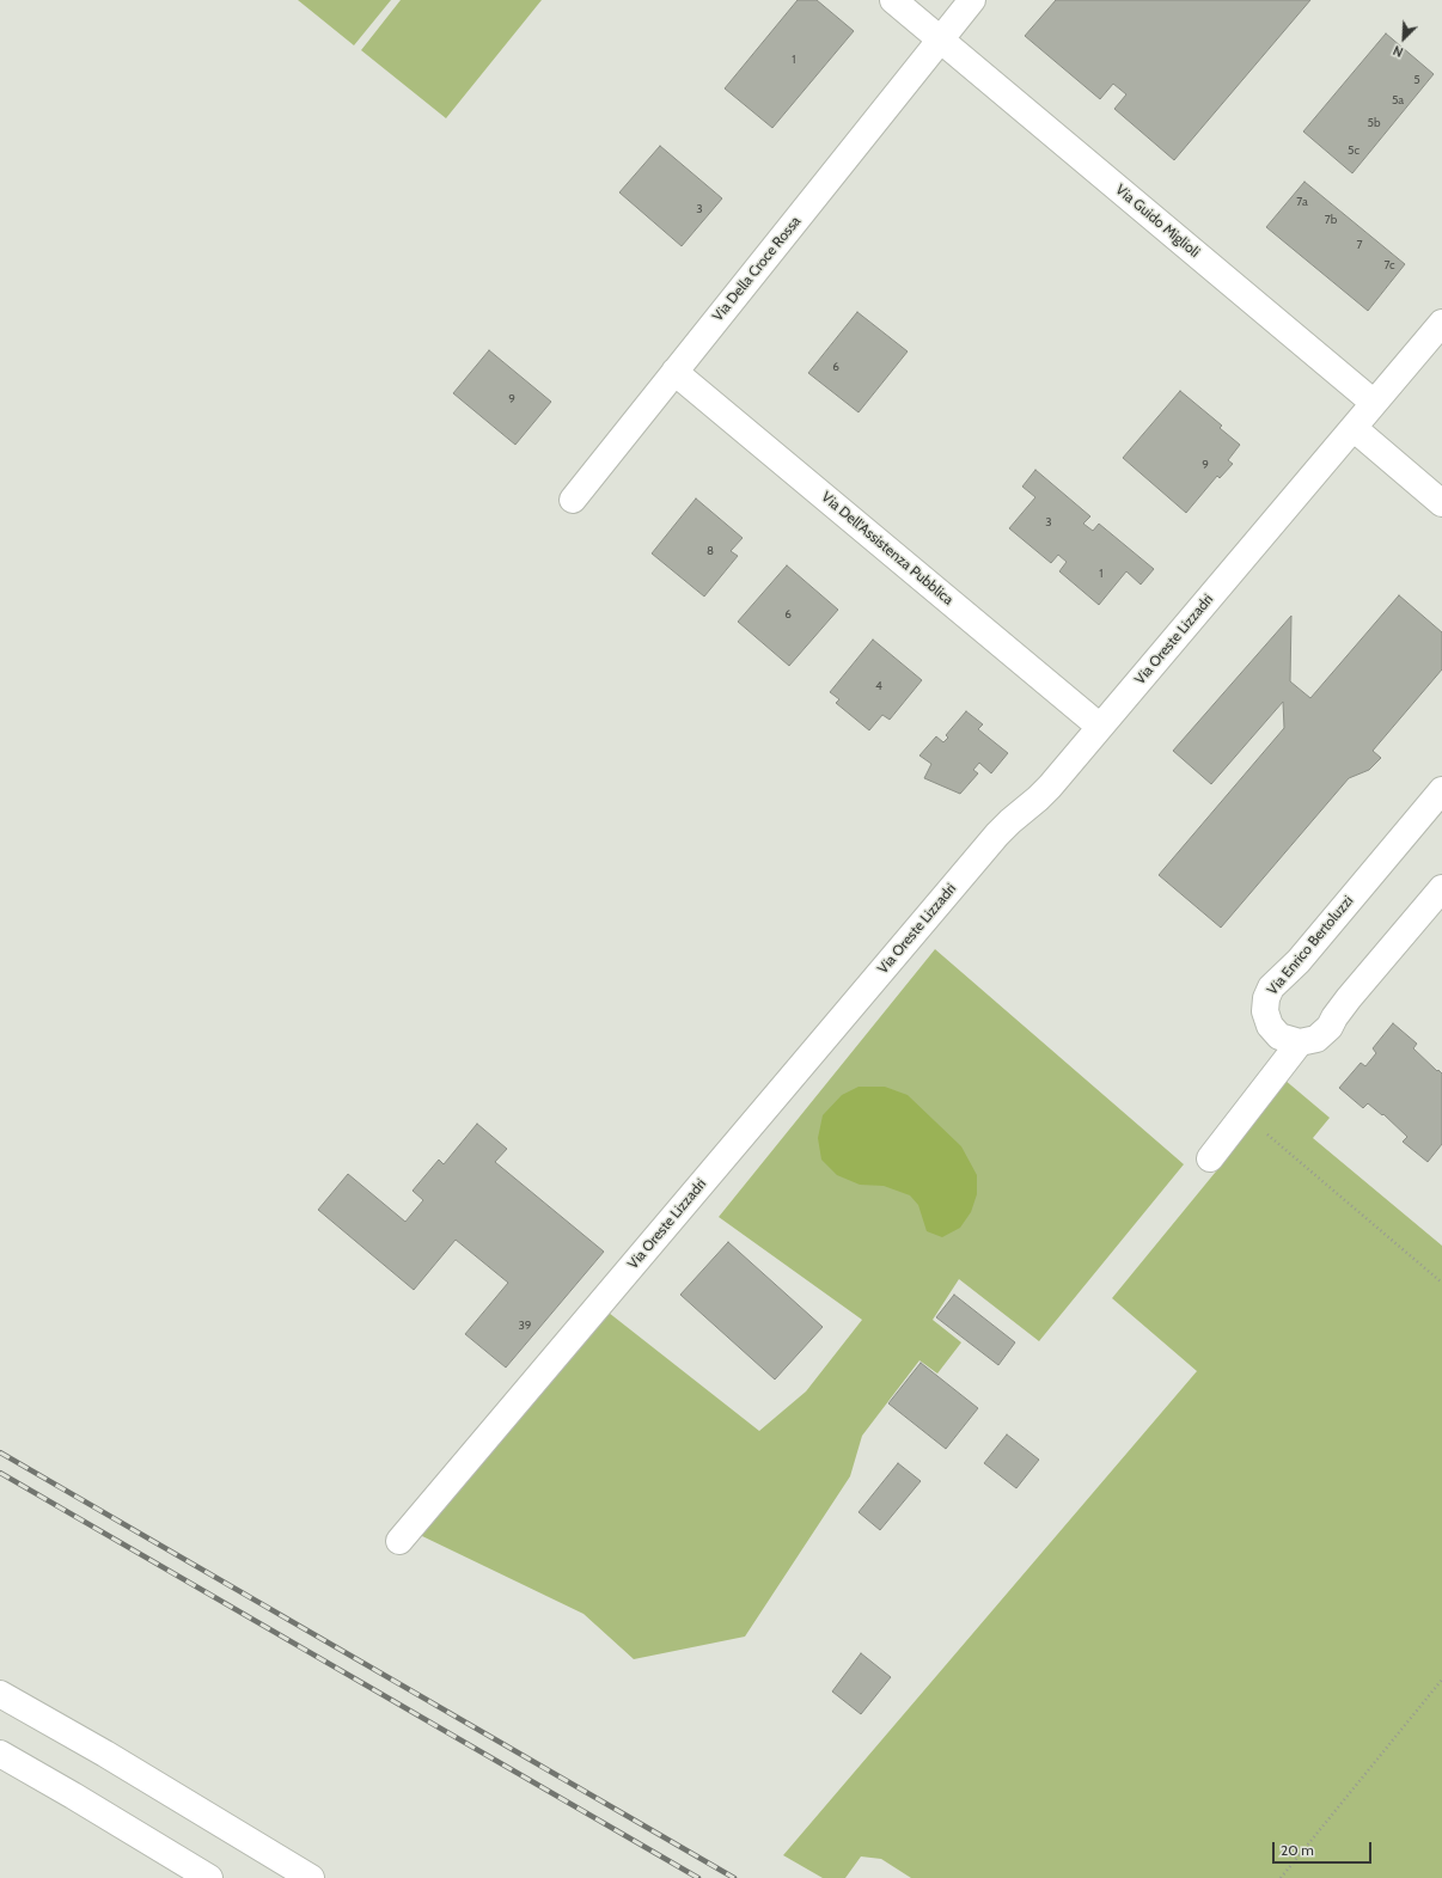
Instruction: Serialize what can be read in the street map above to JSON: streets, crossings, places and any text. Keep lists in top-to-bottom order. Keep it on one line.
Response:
{"streets":{"main road":["Via Guido Miglioli","Via Della Croce Rossa","Via Dell'Assistenza Pubblica","Via Oreste Lizzadri","Via Enrico Bertoluzzi"]},"crossings":[["Via Guido Miglioli","Via Della Croce Rossa"],["Via Guido Miglioli","Via Oreste Lizzadri"],["Via Della Croce Rossa","Via Dell'Assistenza Pubblica"],["Via Dell'Assistenza Pubblica","Via Oreste Lizzadri"]],"house_numbers":["1","5","5a","5b","5c","7a","3","7b","7","7c","6","9","9","3","8","1","6","4","39"],"scale_bar":"20 m","north":"bottom left"}
